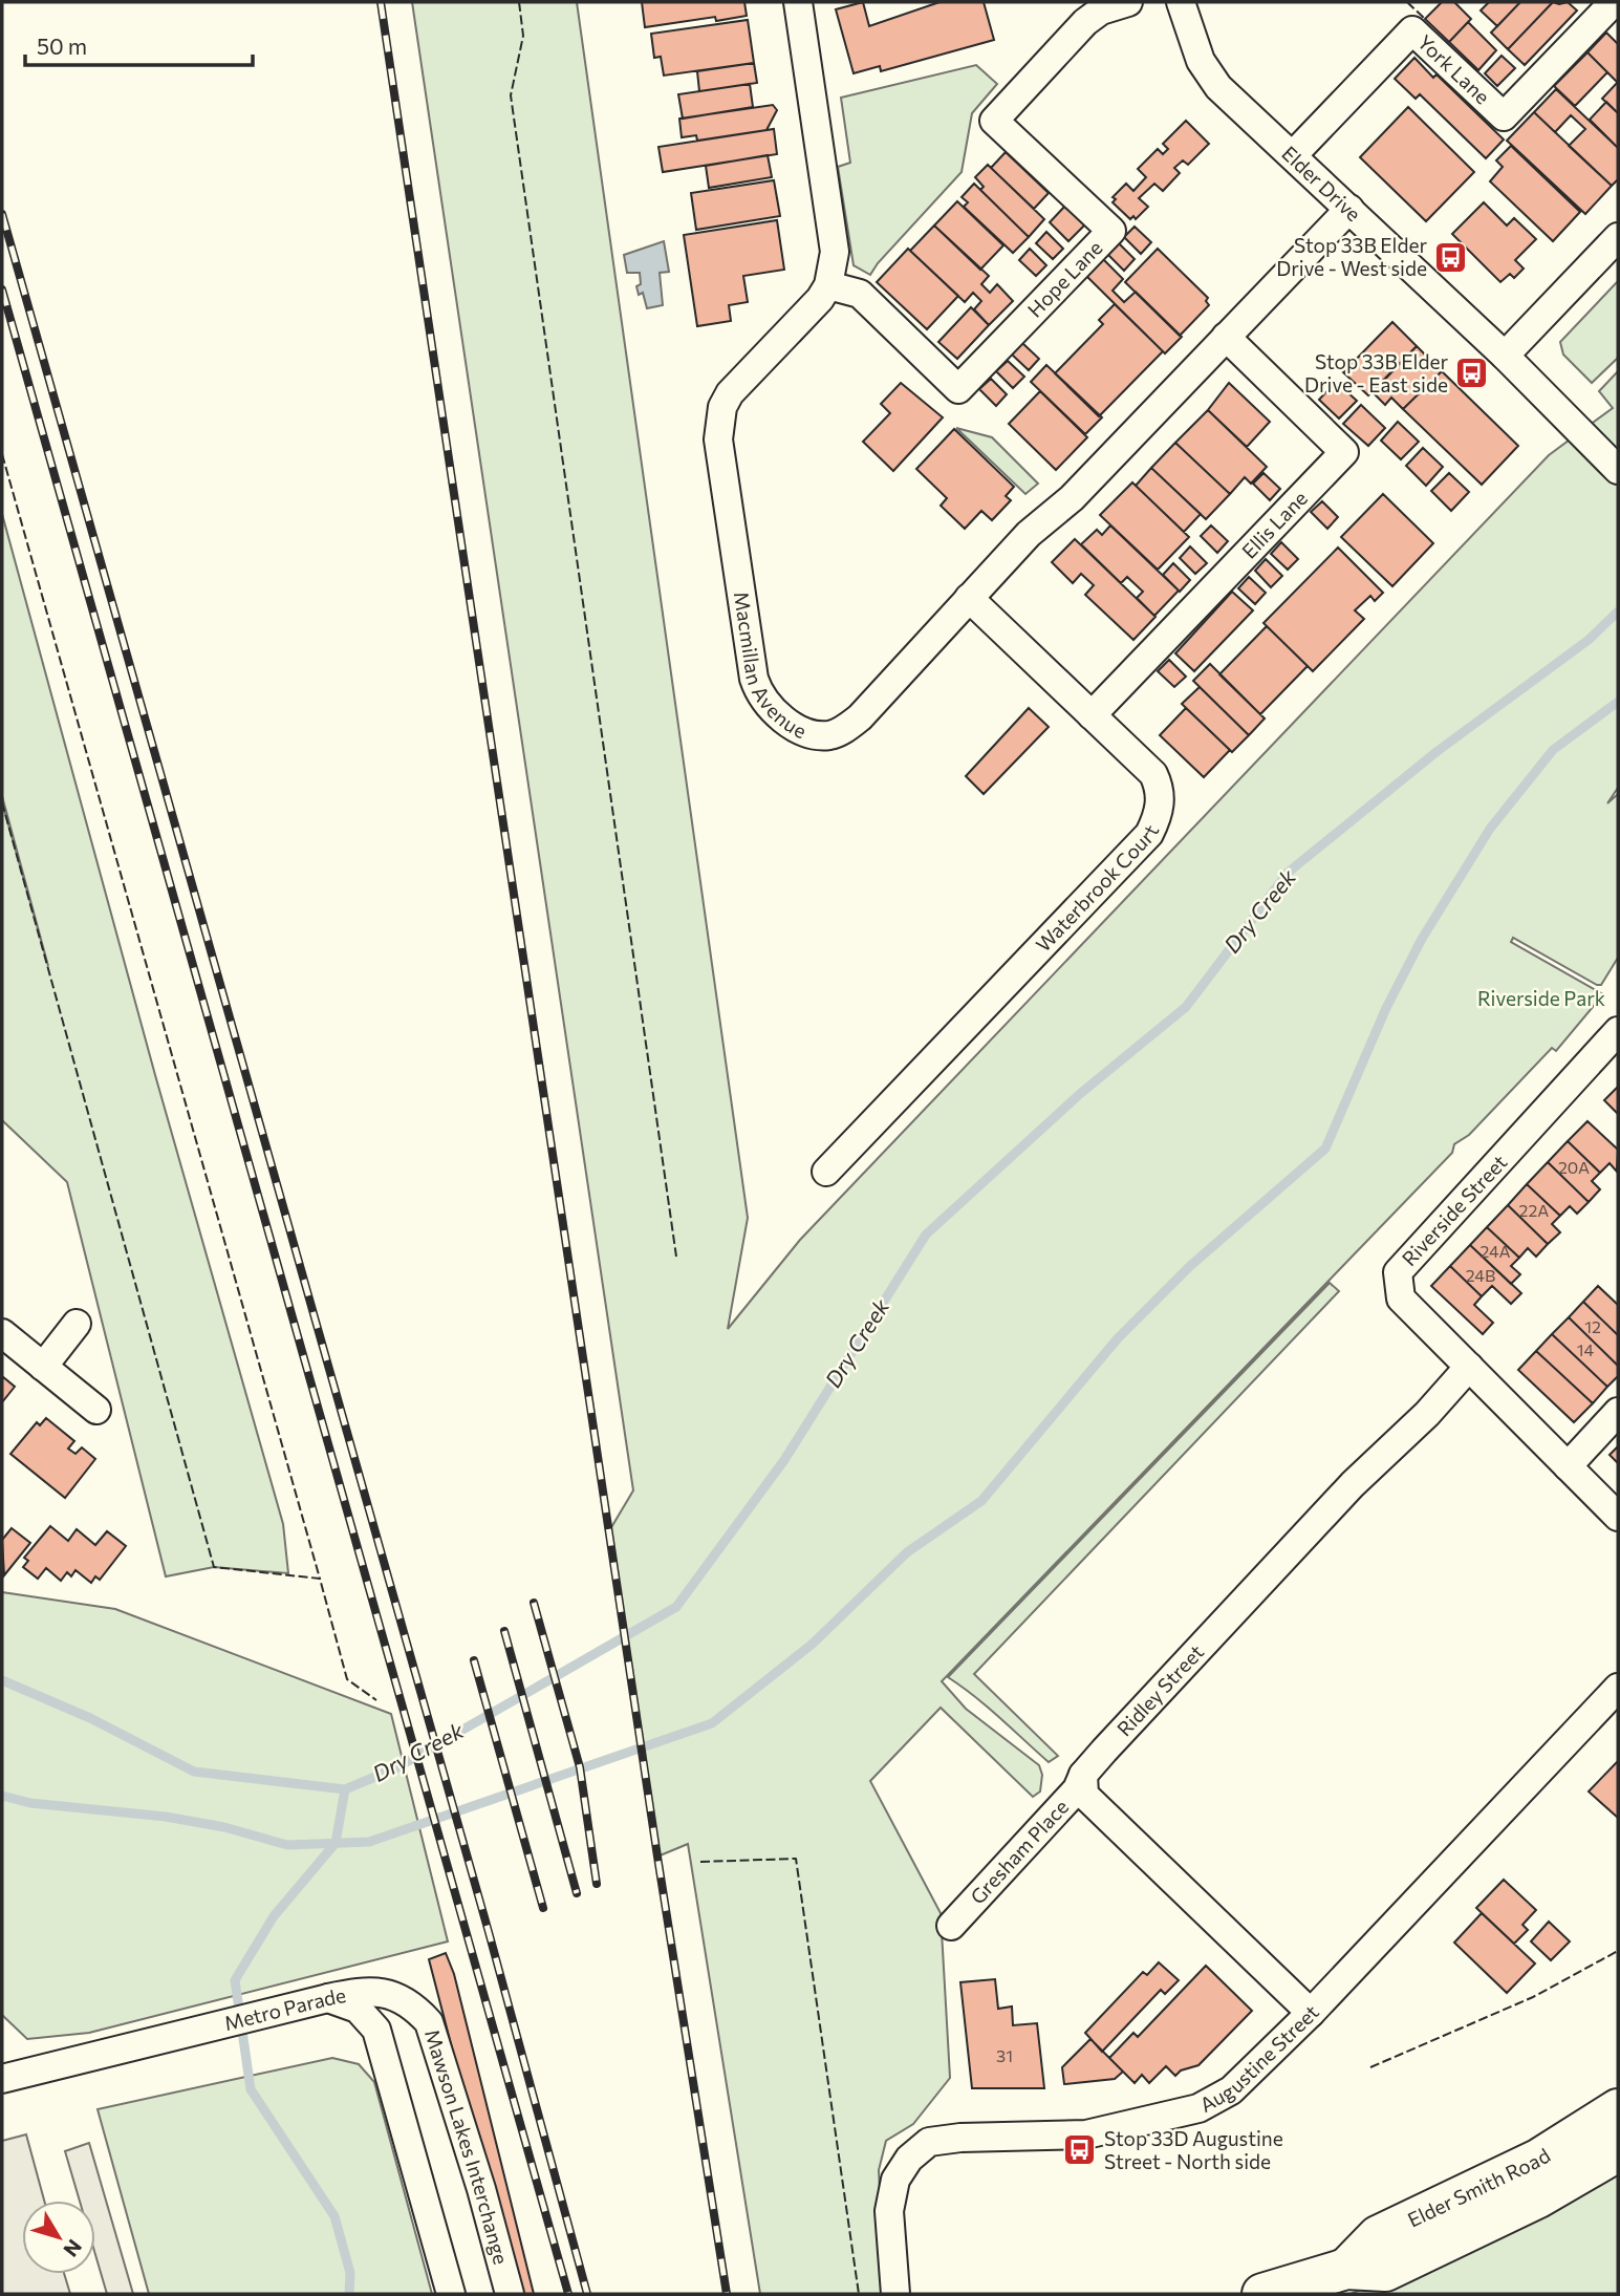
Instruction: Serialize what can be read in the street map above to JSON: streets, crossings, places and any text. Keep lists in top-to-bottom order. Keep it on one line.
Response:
{"streets":{"main road":["Elder Smith Road"],"street":["York Lane","Elder Drive","Hope Lane","Ellis Lane","Macmillan Avenue","Waterbrook Court","Riverside Street","Ridley Street","Gresham Place","Metro Parade","Augustine Street","Mawson Lakes Interchange"]},"crossings":[["York Lane","Elder Drive"],["Elder Drive","Macmillan Avenue"],["Hope Lane","Macmillan Avenue"],["Ellis Lane","Macmillan Avenue"],["Ellis Lane","Waterbrook Court"],["Macmillan Avenue","Waterbrook Court"],["Riverside Street","Ridley Street"],["Ridley Street","Gresham Place"],["Metro Parade","Mawson Lakes Interchange"]],"water":["Dry Creek"],"parks":["Riverside Park"],"places":{"bus stop":["Stop 33B Elder Drive - West side","Stop 33B Elder Drive - East side","Stop 33D Augustine Street - North side"]},"house_numbers":["20A","22A","24A","24B","12","14","31"],"scale_bar":"50 m","north":"bottom right"}
